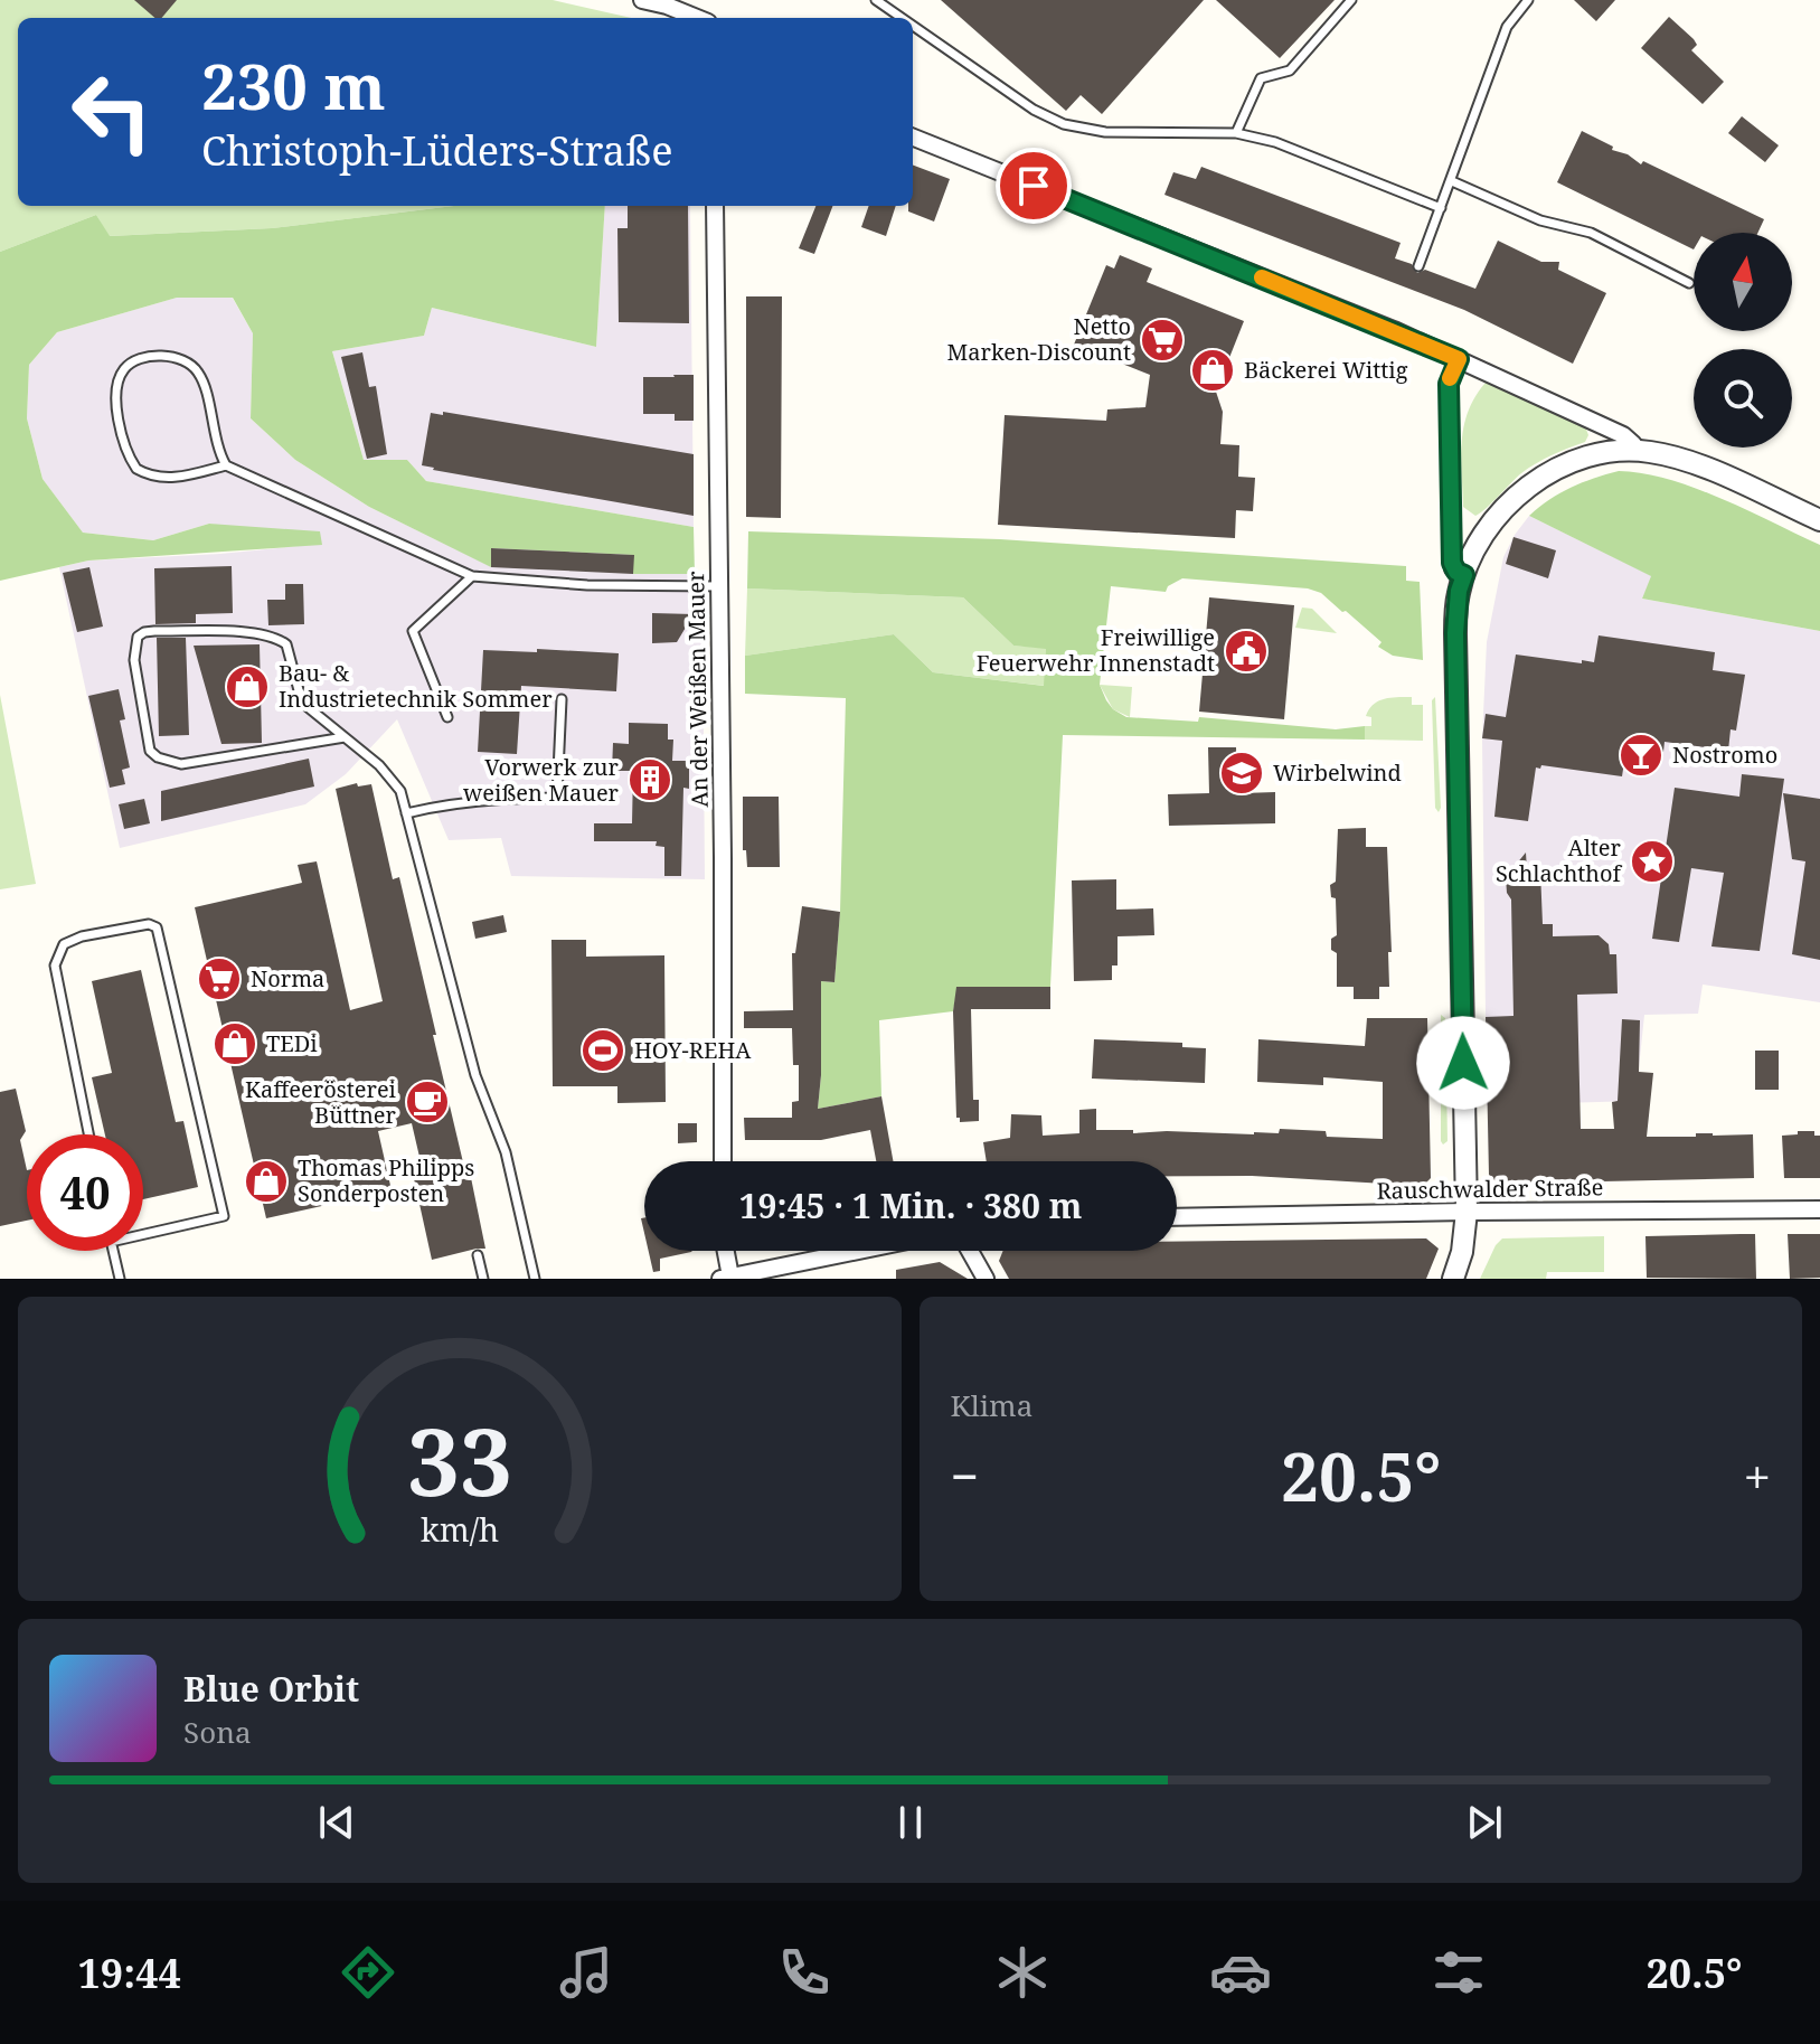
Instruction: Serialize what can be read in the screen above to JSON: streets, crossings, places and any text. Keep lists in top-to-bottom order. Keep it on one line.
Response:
{"streets":{"street":["An der Weißen Mauer","Rauschwalder Straße"]},"places":{"supermarket":["Netto Marken-Discount","Norma"],"shop":["Bäckerei Wittig","Bau- & Industrietechnik Sommer","TEDi","Thomas Philipps Sonderposten"],"public building":["Freiwillige Feuerwehr Innenstadt"],"bar":["Nostromo"],"school or university":["Wirbelwind"],"building":["Vorwerk zur weißen Mauer"],"place":["Alter Schlachthof"],"sports":["HOY-REHA"],"cafe":["Kaffeerösterei Büttner"]},"north":"top","page":{"turn":["230 m","Christoph-Lüders-Straße"],"limit":"40","trip":"19:45 · 1 Min. · 380 m","tile":"Klima","heat":["−","20.5°","+"],"song":["Blue Orbit","Sona"],"tabs":["19:44","20.5°"],"gauge":["33","km/h"]}}
